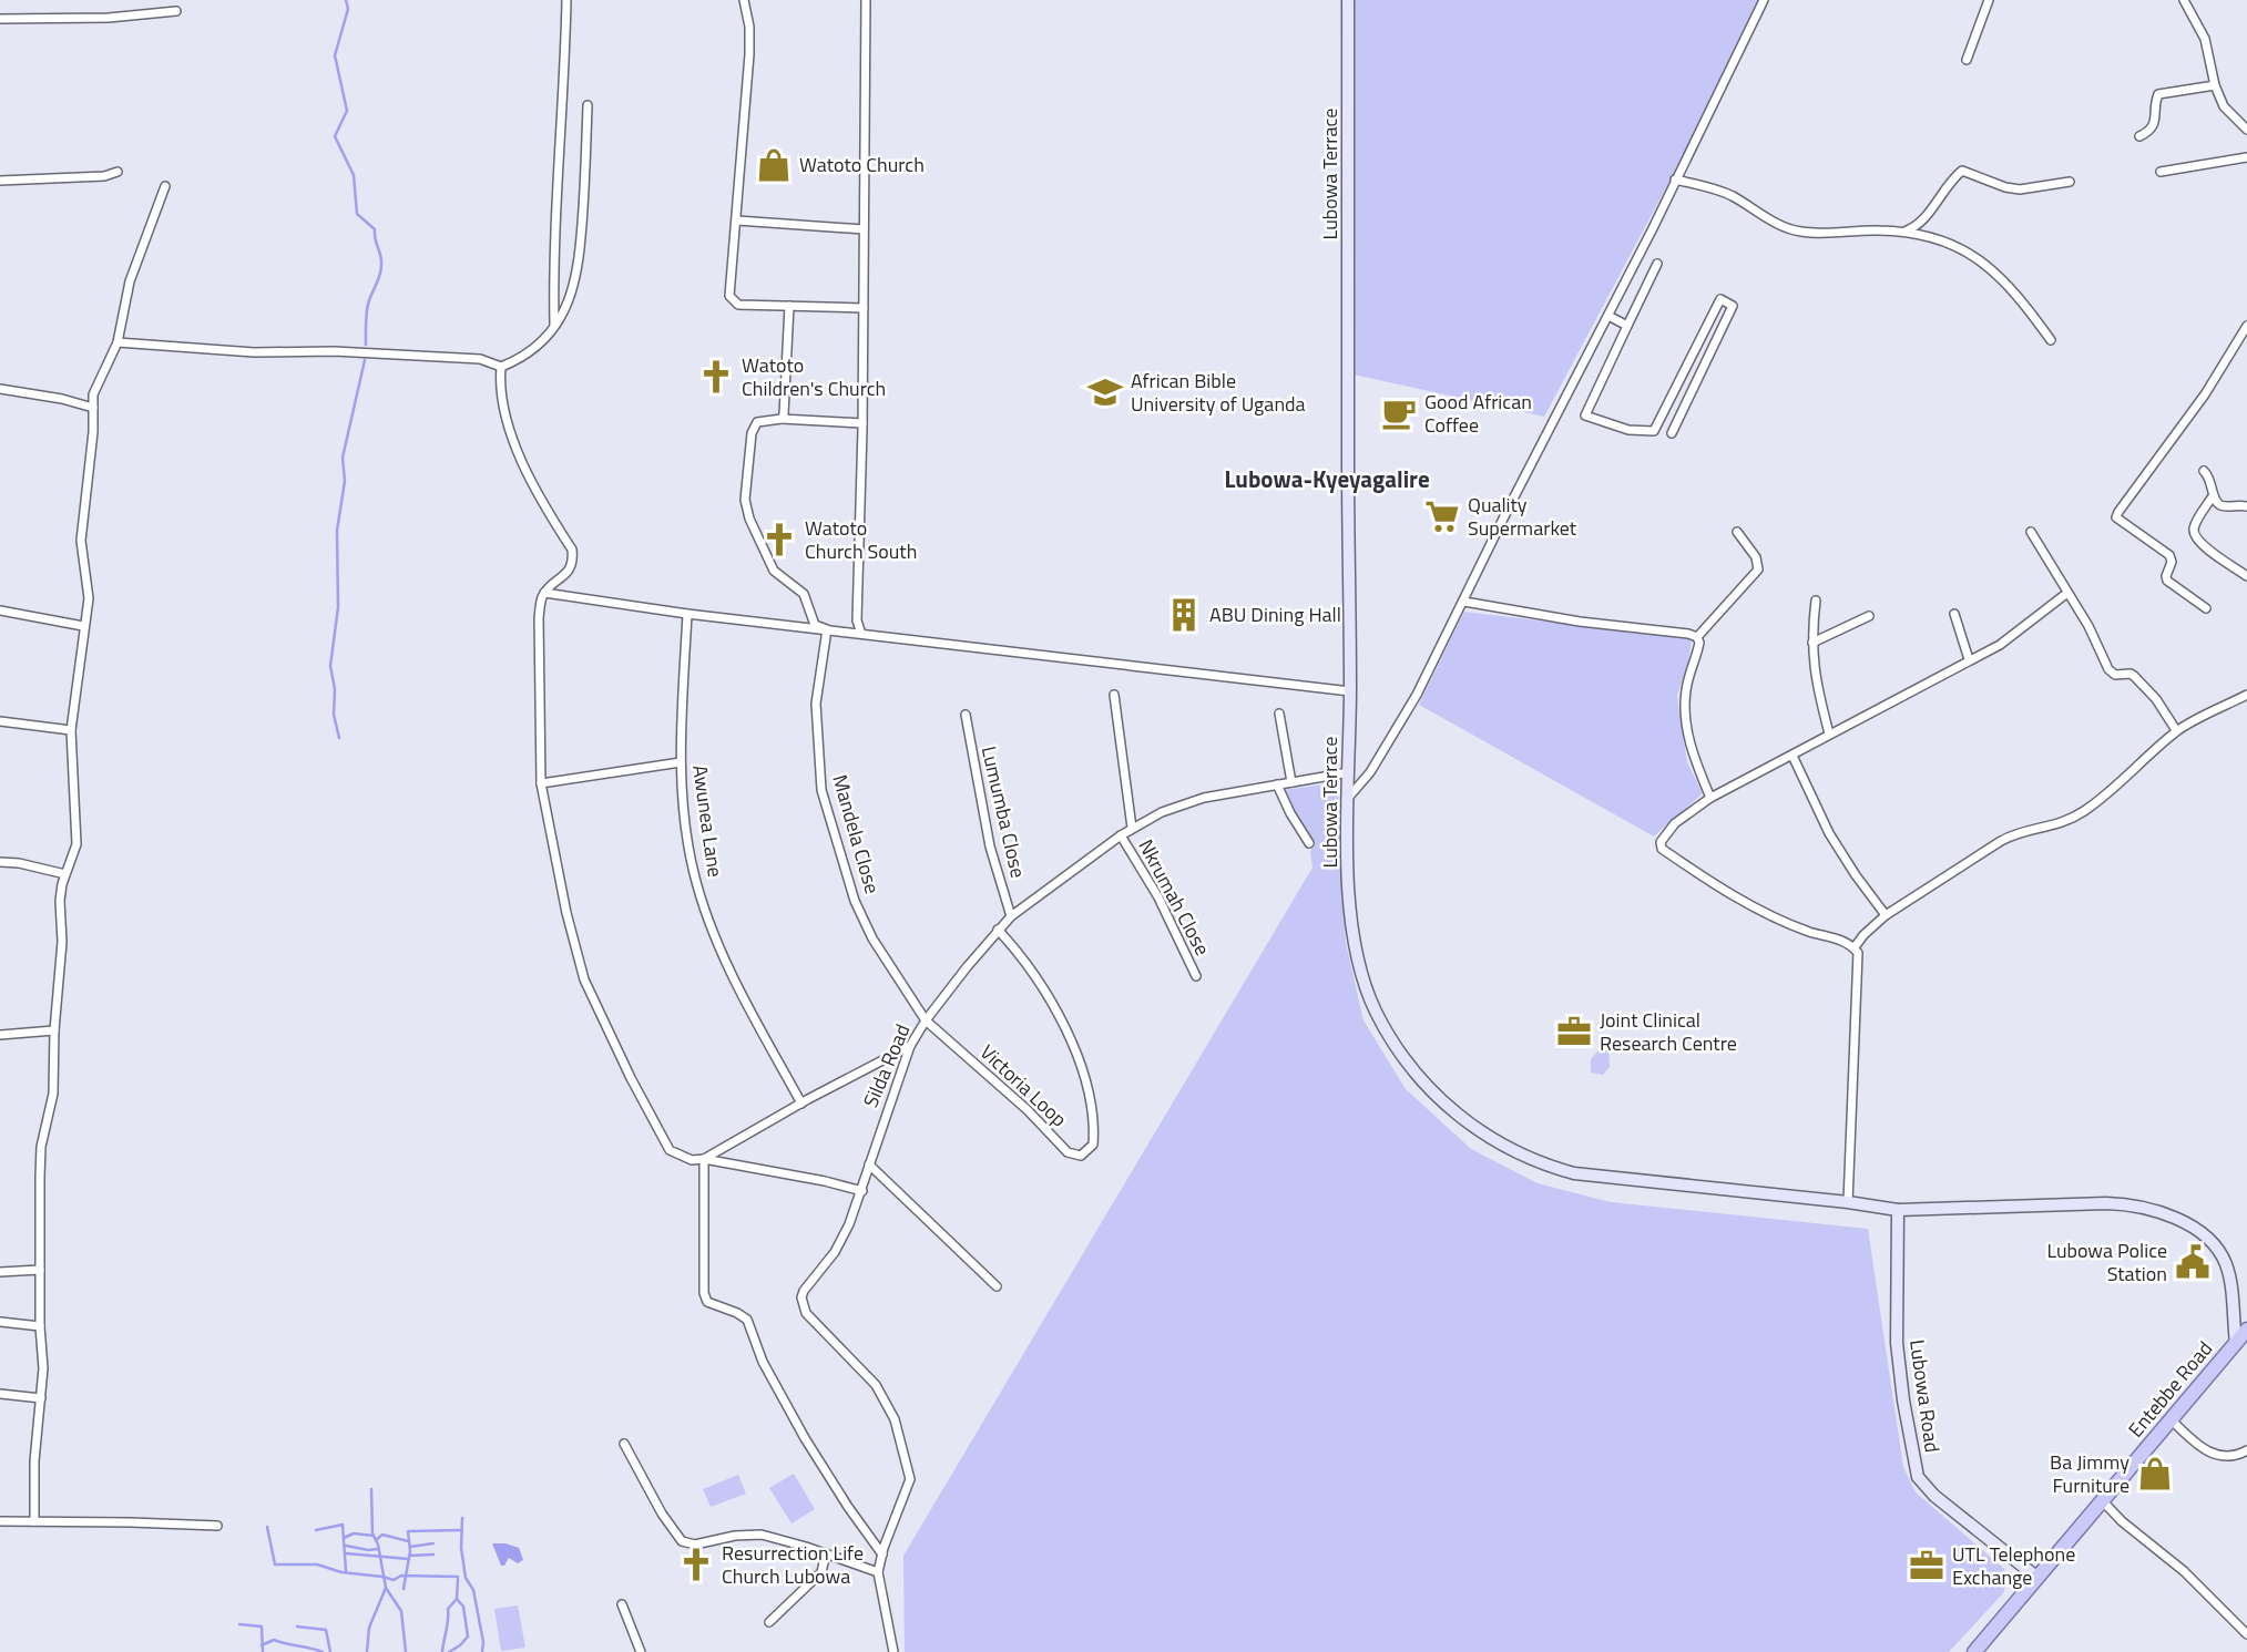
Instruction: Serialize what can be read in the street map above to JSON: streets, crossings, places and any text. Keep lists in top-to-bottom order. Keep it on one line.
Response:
{"streets":{"main road":["Entebbe Road"],"street":["Lubowa Terrace","Lumumba Close","Awunea Lane","Mandela Close","Nkrumah Close","Silda Road","Victoria Loop","Lubowa Road"]},"crossings":[["Lubowa Terrace","Silda Road"],["Lubowa Terrace","Entebbe Road"],["Lubowa Terrace","Lubowa Road"],["Lumumba Close","Silda Road"],["Mandela Close","Silda Road"],["Mandela Close","Victoria Loop"],["Nkrumah Close","Silda Road"],["Silda Road","Victoria Loop"],["Entebbe Road","Lubowa Road"]],"districts":["Lubowa-Kyeyagalire"],"places":{"shop":["Watoto Church","Ba Jimmy Furniture"],"church":["Watoto Children's Church","Watoto Church South","Resurrection Life Church Lubowa"],"school or university":["African Bible University of Uganda"],"cafe":["Good African Coffee"],"supermarket":["Quality Supermarket"],"building":["ABU Dining Hall"],"office":["Joint Clinical Research Centre","UTL Telephone Exchange"],"public building":["Lubowa Police Station"]}}
